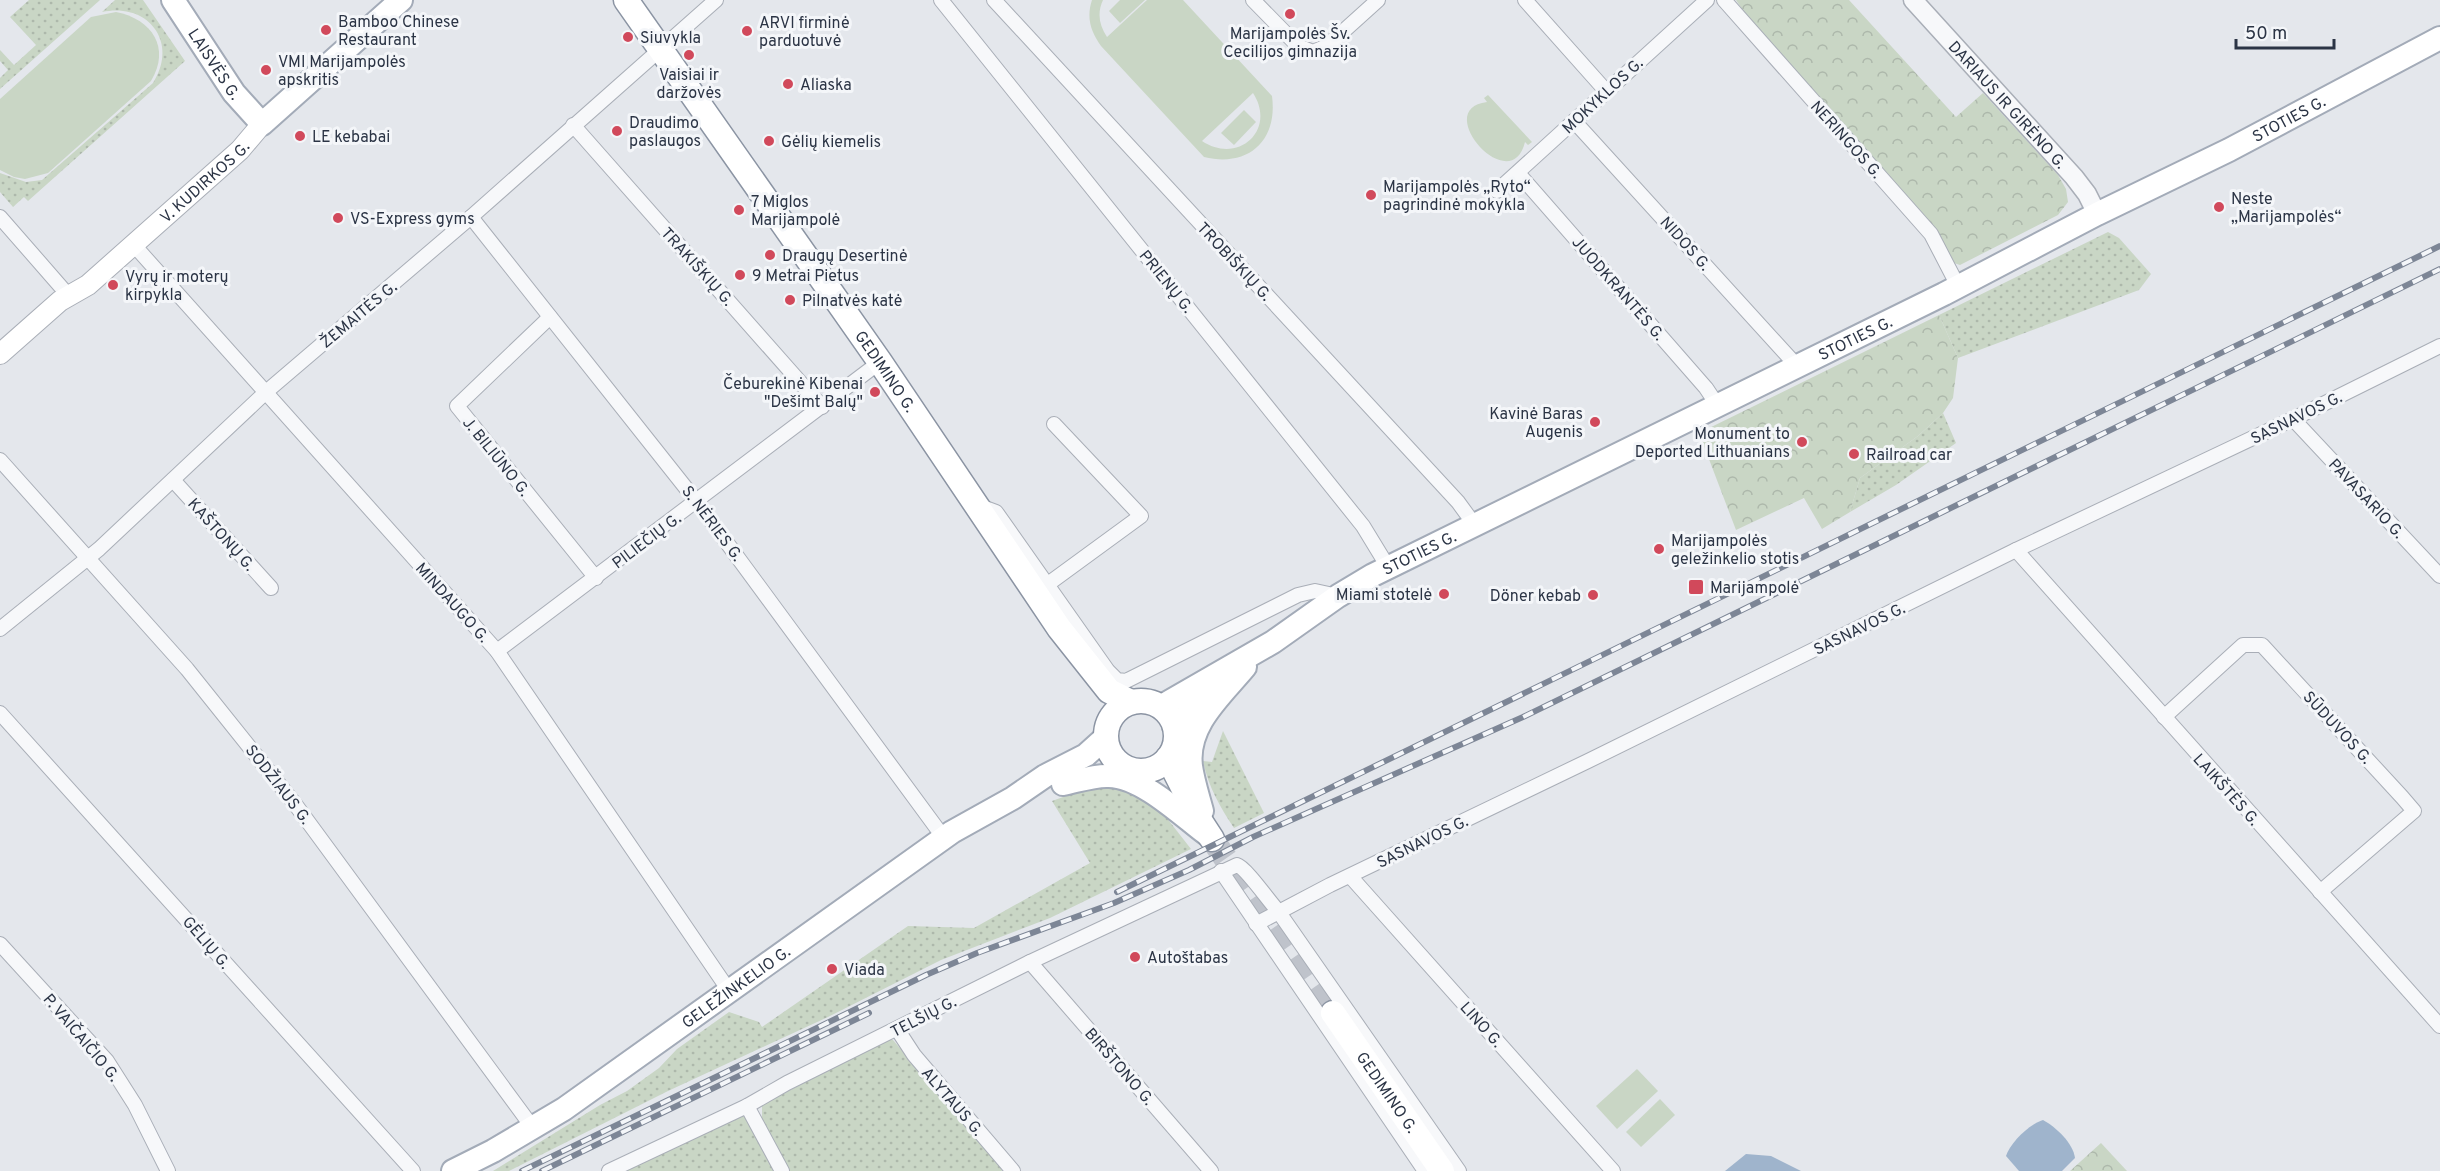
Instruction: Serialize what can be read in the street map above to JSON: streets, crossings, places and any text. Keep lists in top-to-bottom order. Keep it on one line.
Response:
{"streets":{"highway":["GEDIMINO G."],"main road":["LAISVĖS G.","STOTIES G.","V. KUDIRKOS G.","GELEŽINKELIO G."],"street":["MOKYKLOS G.","DARIAUS IR GIRĖNO G.","NERINGOS G.","NIDOS G.","TROBIŠKIŲ G.","TRAKIŠKIŲ G.","PRIENŲ G.","JUODKRANTĖS G.","ŽEMAITĖS G.","SASNAVOS G.","J. BILIŪNO G.","PAVASARIO G.","S. NĖRIES G.","KAŠTONŲ G.","PILIEČIŲ G.","MINDAUGO G.","SŪDUVOS G.","SODŽIAUS G.","LAIKŠTĖS G.","GĖLIŲ G.","TELŠIŲ G.","LINO G.","P. VAIČAIČIO G.","BIRŠTONO G.","ALYTAUS G."]},"crossings":[["LAISVĖS G.","V. KUDIRKOS G."],["MOKYKLOS G.","NIDOS G."],["MOKYKLOS G.","JUODKRANTĖS G."],["DARIAUS IR GIRĖNO G.","STOTIES G."],["STOTIES G.","NERINGOS G."],["STOTIES G.","NIDOS G."],["STOTIES G.","TROBIŠKIŲ G."],["STOTIES G.","PRIENŲ G."],["STOTIES G.","JUODKRANTĖS G."],["STOTIES G.","GEDIMINO G."],["STOTIES G.","GELEŽINKELIO G."],["V. KUDIRKOS G.","MINDAUGO G."],["TRAKIŠKIŲ G.","ŽEMAITĖS G."],["TRAKIŠKIŲ G.","PILIEČIŲ G."],["ŽEMAITĖS G.","GEDIMINO G."],["ŽEMAITĖS G.","S. NĖRIES G."],["ŽEMAITĖS G.","KAŠTONŲ G."],["ŽEMAITĖS G.","MINDAUGO G."],["ŽEMAITĖS G.","SODŽIAUS G."],["GEDIMINO G.","PILIEČIŲ G."],["GEDIMINO G.","GELEŽINKELIO G."],["SASNAVOS G.","PAVASARIO G."],["SASNAVOS G.","LAIKŠTĖS G."],["SASNAVOS G.","TELŠIŲ G."],["SASNAVOS G.","LINO G."],["J. BILIŪNO G.","S. NĖRIES G."],["J. BILIŪNO G.","PILIEČIŲ G."],["S. NĖRIES G.","PILIEČIŲ G."],["S. NĖRIES G.","GELEŽINKELIO G."],["PILIEČIŲ G.","MINDAUGO G."],["MINDAUGO G.","GELEŽINKELIO G."],["SŪDUVOS G.","LAIKŠTĖS G."],["SODŽIAUS G.","GELEŽINKELIO G."],["TELŠIŲ G.","BIRŠTONO G."],["TELŠIŲ G.","ALYTAUS G."]],"places":{"other":["Marijampolės Šv. Cecilijos gimnazija","Bamboo Chinese Restaurant","ARVI firminė parduotuvė","Siuvykla","Vaisiai ir daržovės","VMI Marijampolės apskritis","Aliaska","Draudimo paslaugos","LE kebabai","Gėlių kiemelis","Marijampolės „Ryto“ pagrindinė mokykla","Neste „Marijampolės“","7 Miglos Marijampolė","VS-Express gyms","Draugų Desertinė","9 Metrai Pietus","Vyrų ir moterų kirpykla","Pilnatvės katė","Čeburekinė Kibenai \"Dešimt Balų\"","Kavinė Baras Augenis","Monument to Deported Lithuanians","Railroad car","Marijampolės geležinkelio stotis","Miami stotelė","Döner kebab","Autoštabas","Viada"],"transit":["Marijampolė"]},"scale_bar":"50 m"}
